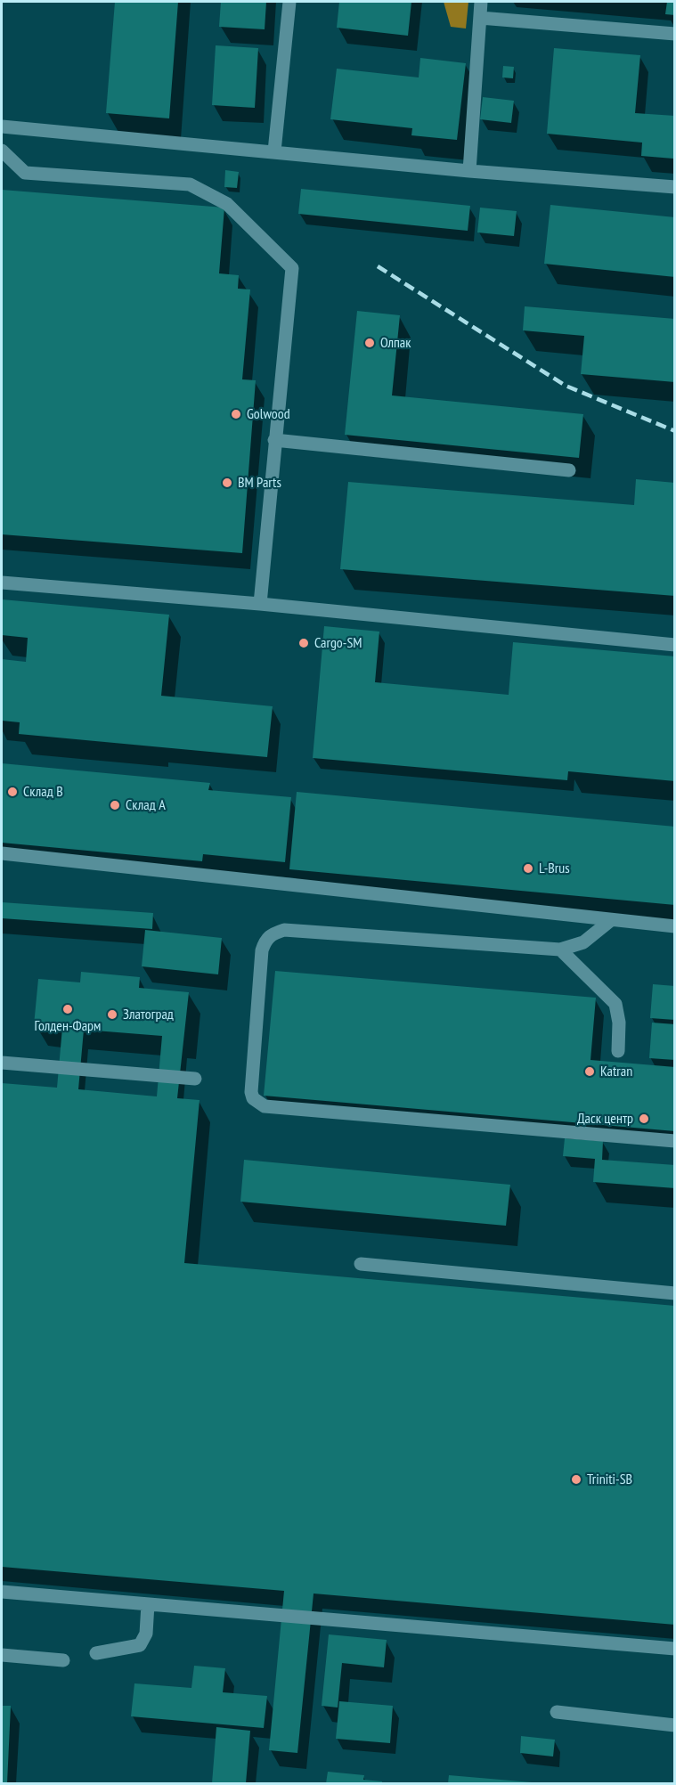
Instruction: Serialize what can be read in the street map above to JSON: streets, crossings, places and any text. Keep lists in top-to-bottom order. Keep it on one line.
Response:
{"places":["Олпак","Golwood","BM Parts","Cargo-SM","Склад B","Склад A","L-Brus","Голден-Фарм","Златоград","Katran","Даск центр","Triniti-SB"]}
